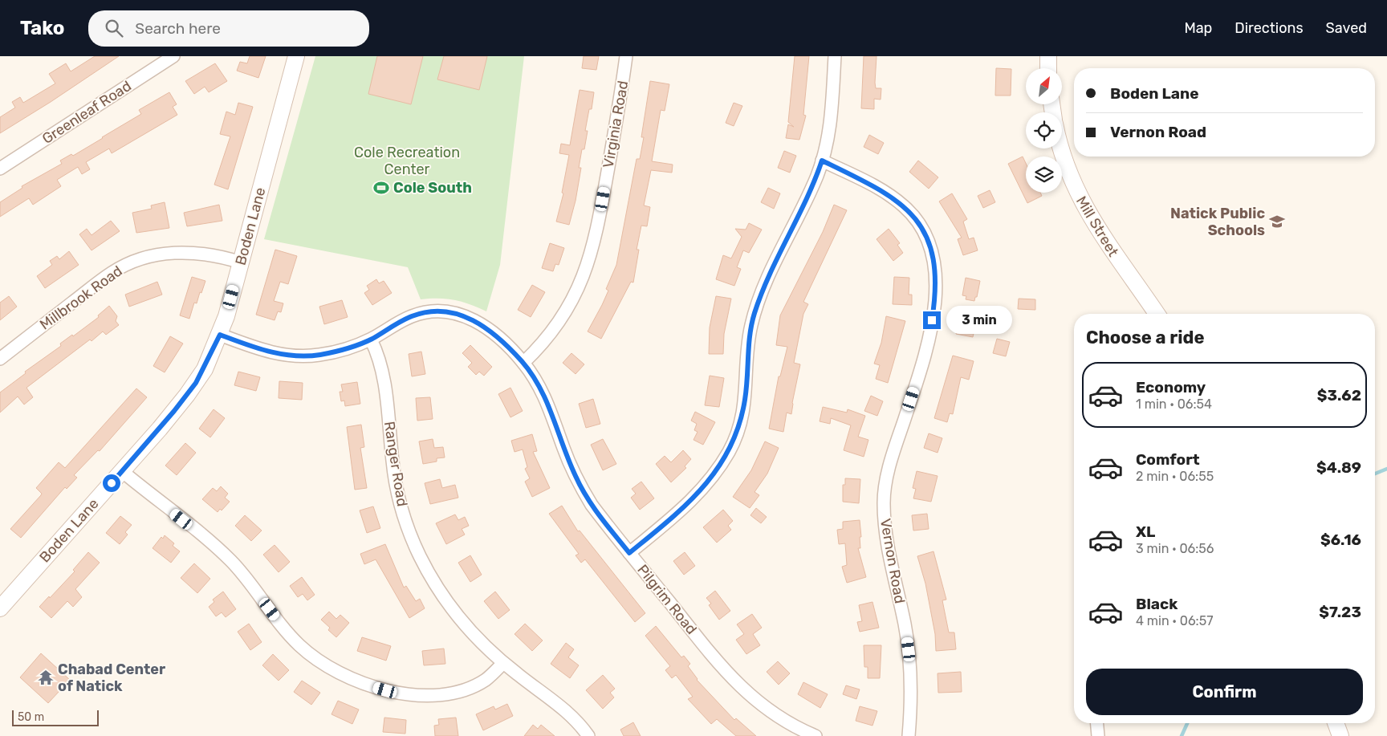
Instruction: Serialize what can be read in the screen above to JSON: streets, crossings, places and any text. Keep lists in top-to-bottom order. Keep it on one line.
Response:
{"streets":{"street":["Greenleaf Road","Virginia Road","Boden Lane","Mill Street","Millbrook Road","Ranger Road","Vernon Road","Pilgrim Road"]},"crossings":[["Virginia Road","Pilgrim Road"],["Boden Lane","Millbrook Road"],["Boden Lane","Pilgrim Road"],["Ranger Road","Pilgrim Road"]],"parks":["Cole Recreation Center"],"places":{"sports":["Cole South"],"school or university":["Natick Public Schools"],"temple":["Chabad Center of Natick"]},"scale_bar":"50 m","north":"top right","page":{"header":"Tako","search":"Search here","nav":["Map","Directions","Saved"],"banner":["Boden Lane","Vernon Road"],"bubble":"3 min","heading":"Choose a ride","list":[{"name":"Economy","note":"1 min · 06:54","value":"$3.62"},{"name":"Comfort","note":"2 min · 06:55","value":"$4.89"},{"name":"XL","note":"3 min · 06:56","value":"$6.16"},{"name":"Black","note":"4 min · 06:57","value":"$7.23"}],"buttons":"Confirm","scale":"50 m"}}
